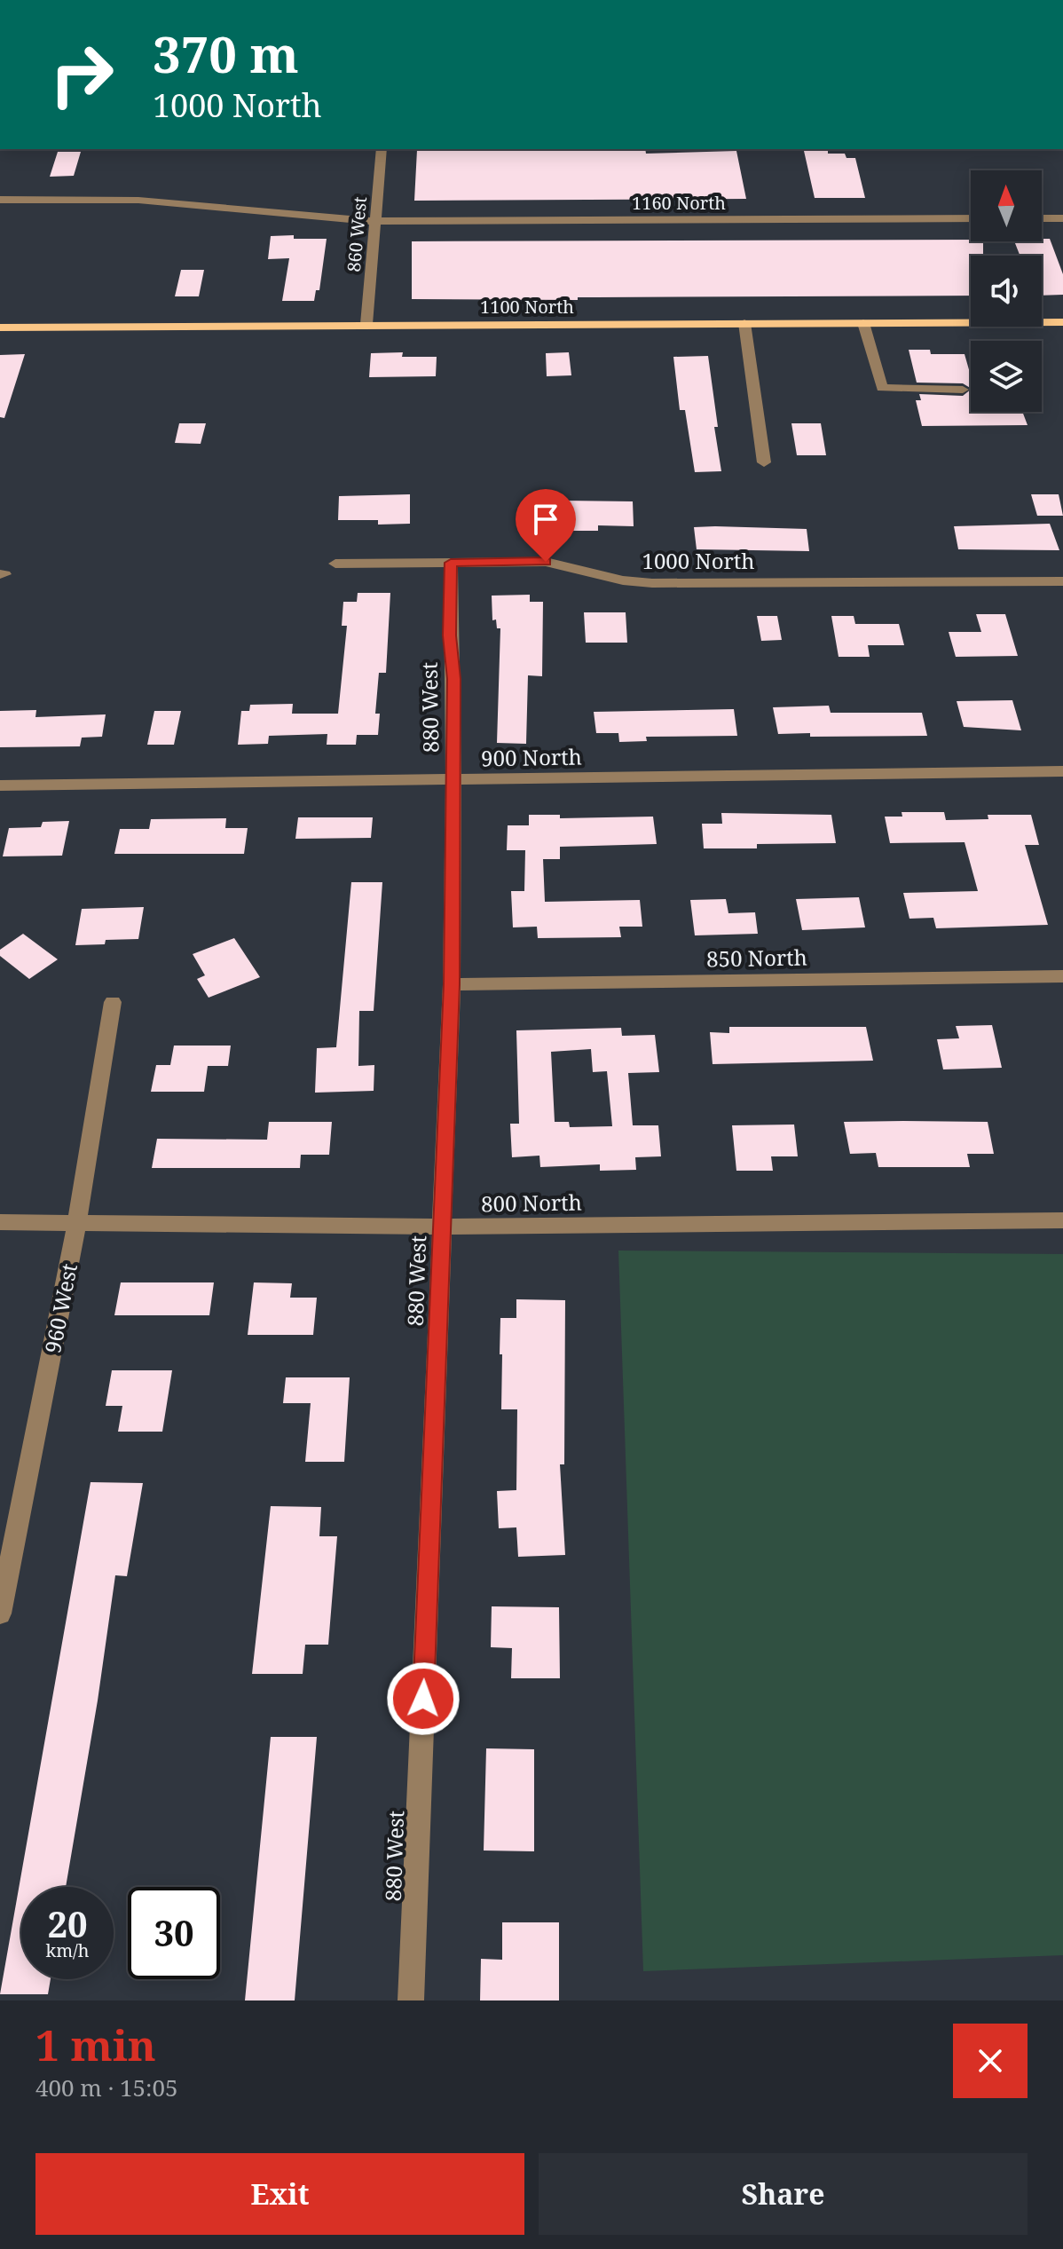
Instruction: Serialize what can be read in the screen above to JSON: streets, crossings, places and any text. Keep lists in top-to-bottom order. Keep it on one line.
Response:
{"streets":{"main road":["1100 North"],"street":["1160 North","860 West","1000 North","880 West","900 North","850 North","800 North","960 West"]},"crossings":[["1160 North","860 West"],["860 West","1100 North"],["1000 North","880 West"],["880 West","900 North"],["880 West","850 North"],["880 West","800 North"],["800 North","960 West"]],"north":"top","page":{"turn":["370 m","1000 North"],"speed":"20 km/h","limit":"30","heading":["1 min","400 m · 15:05"],"buttons":["Exit","Share"]}}
